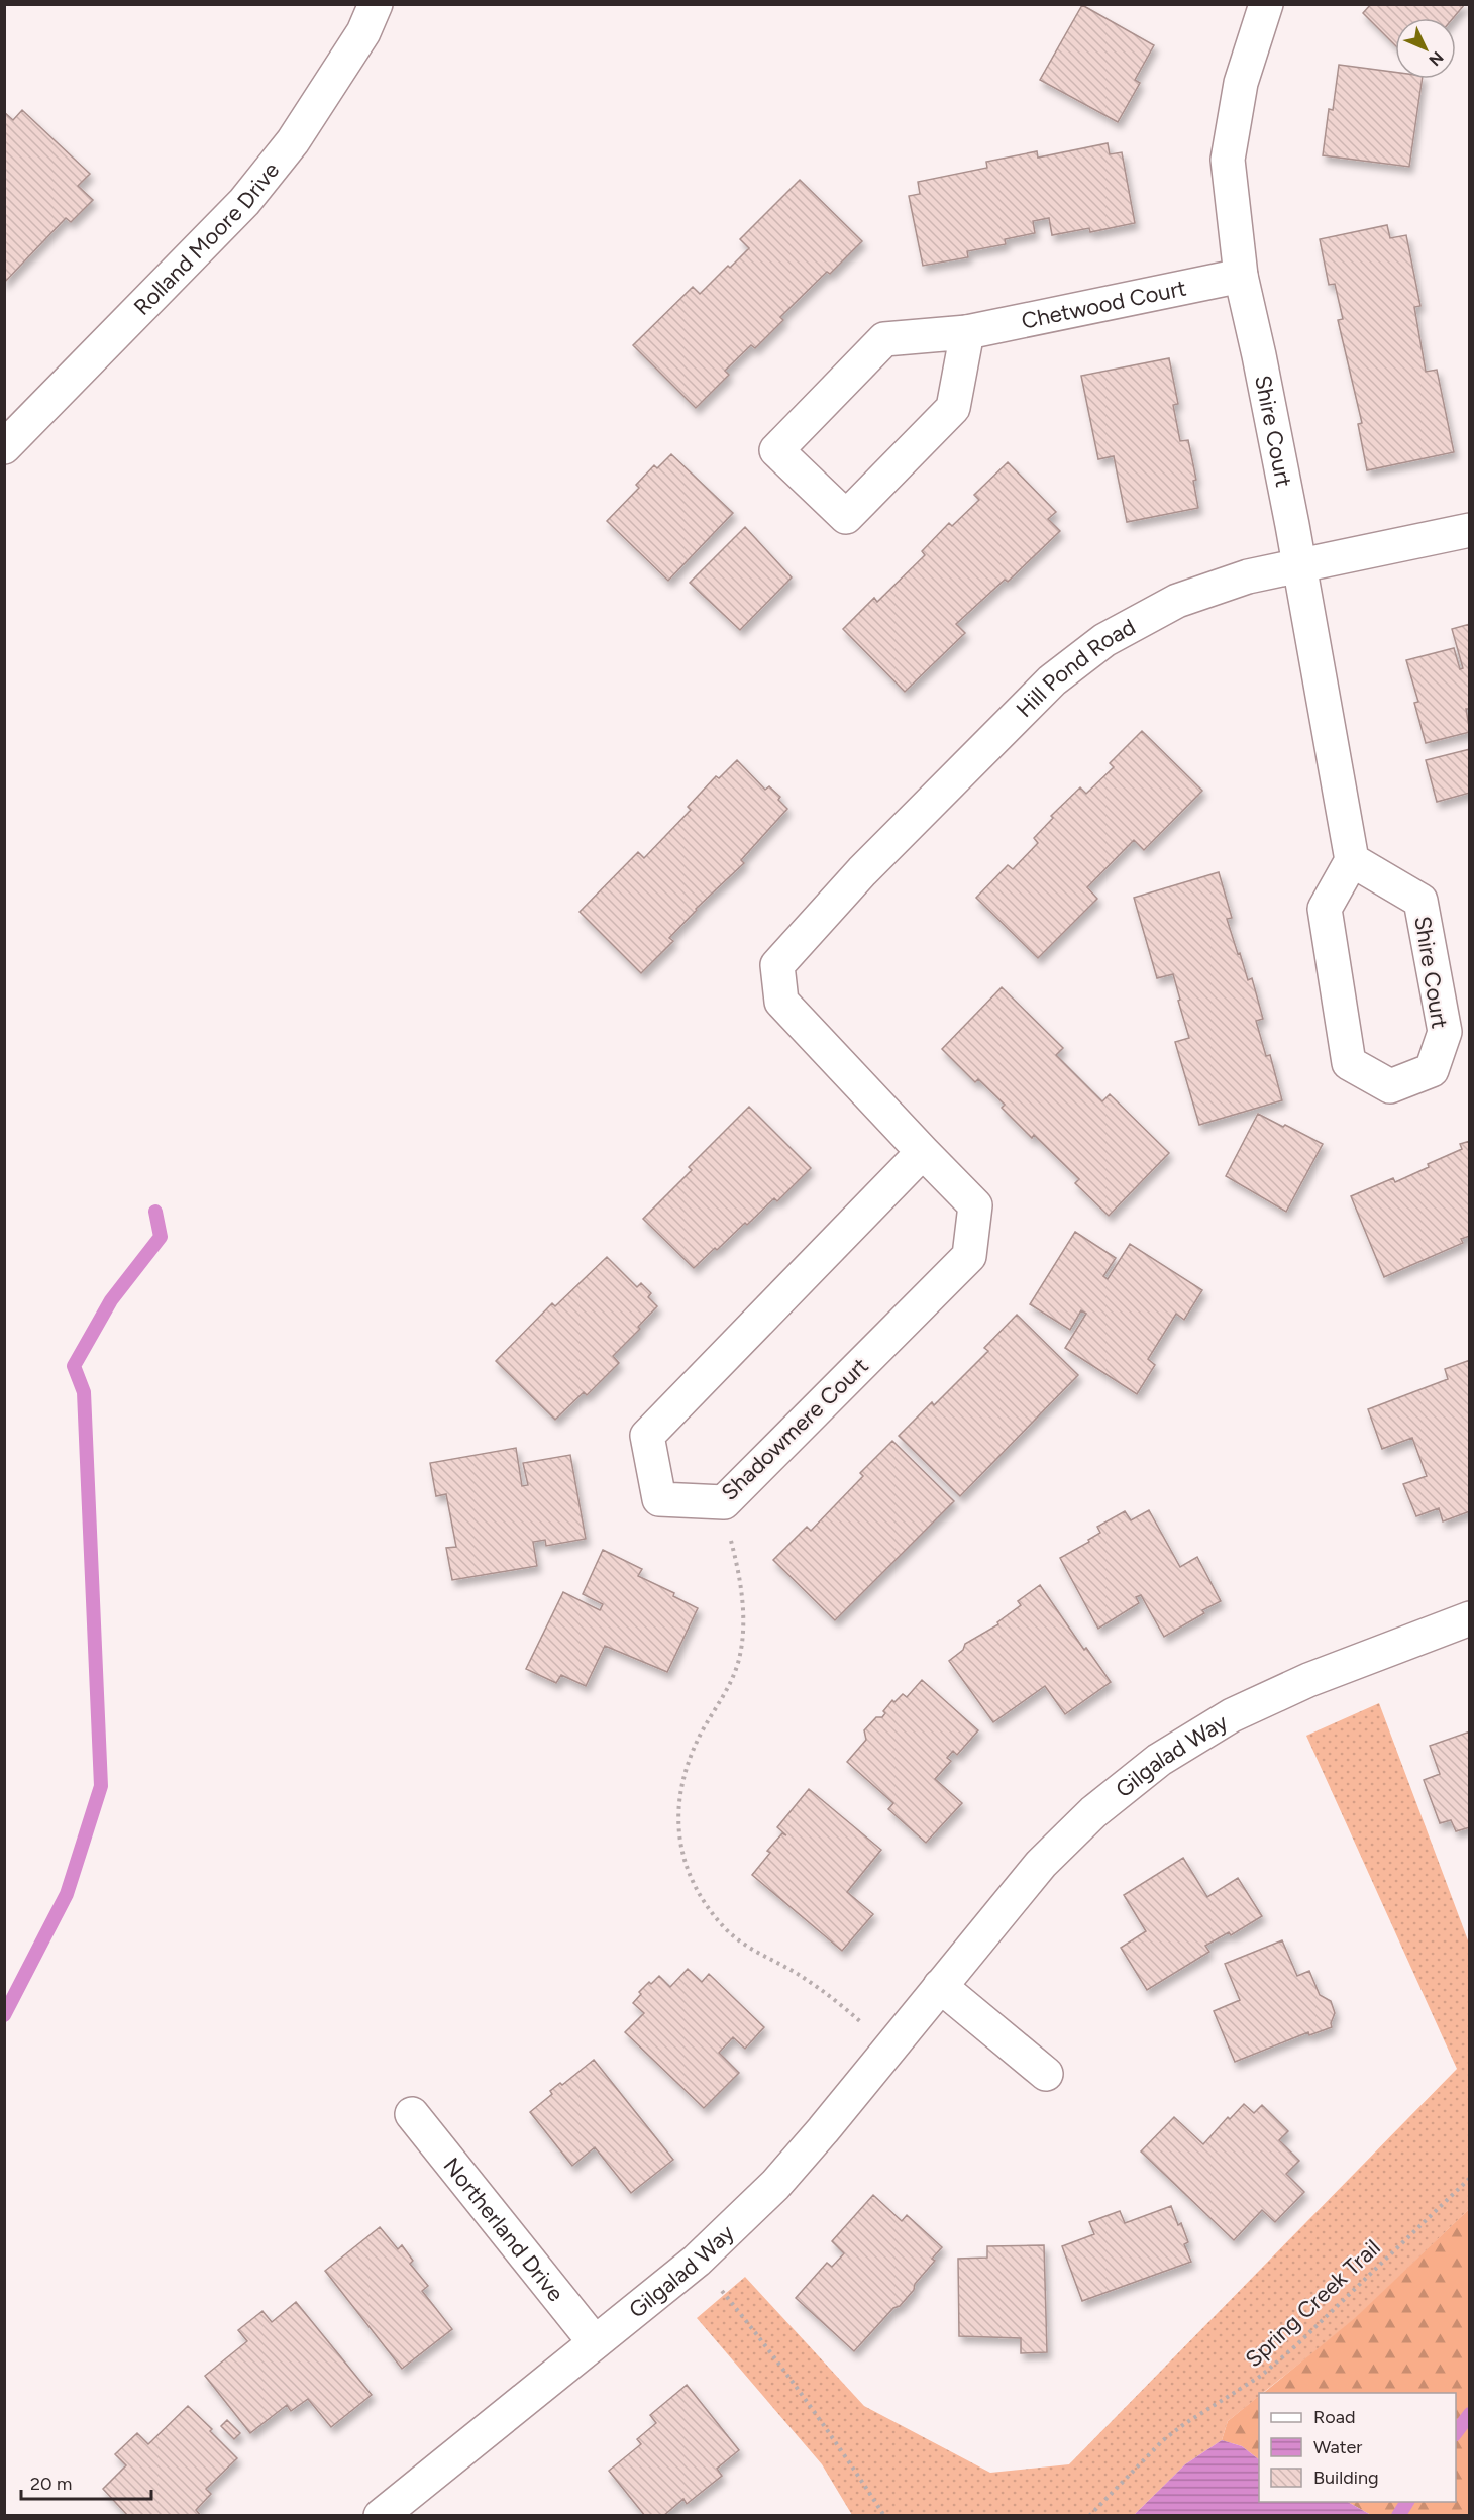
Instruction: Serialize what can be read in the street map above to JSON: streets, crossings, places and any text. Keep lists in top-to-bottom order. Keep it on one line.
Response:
{"streets":{"street":["Rolland Moore Drive","Chetwood Court","Shire Court","Hill Pond Road","Shadowmere Court","Gilgalad Way","Northerland Drive"],"path":["Spring Creek Trail"]},"crossings":[["Chetwood Court","Shire Court"],["Shire Court","Hill Pond Road"],["Hill Pond Road","Shadowmere Court"],["Gilgalad Way","Northerland Drive"]],"legend":["Road","Water","Building"],"scale_bar":"20 m","north":"bottom right"}
